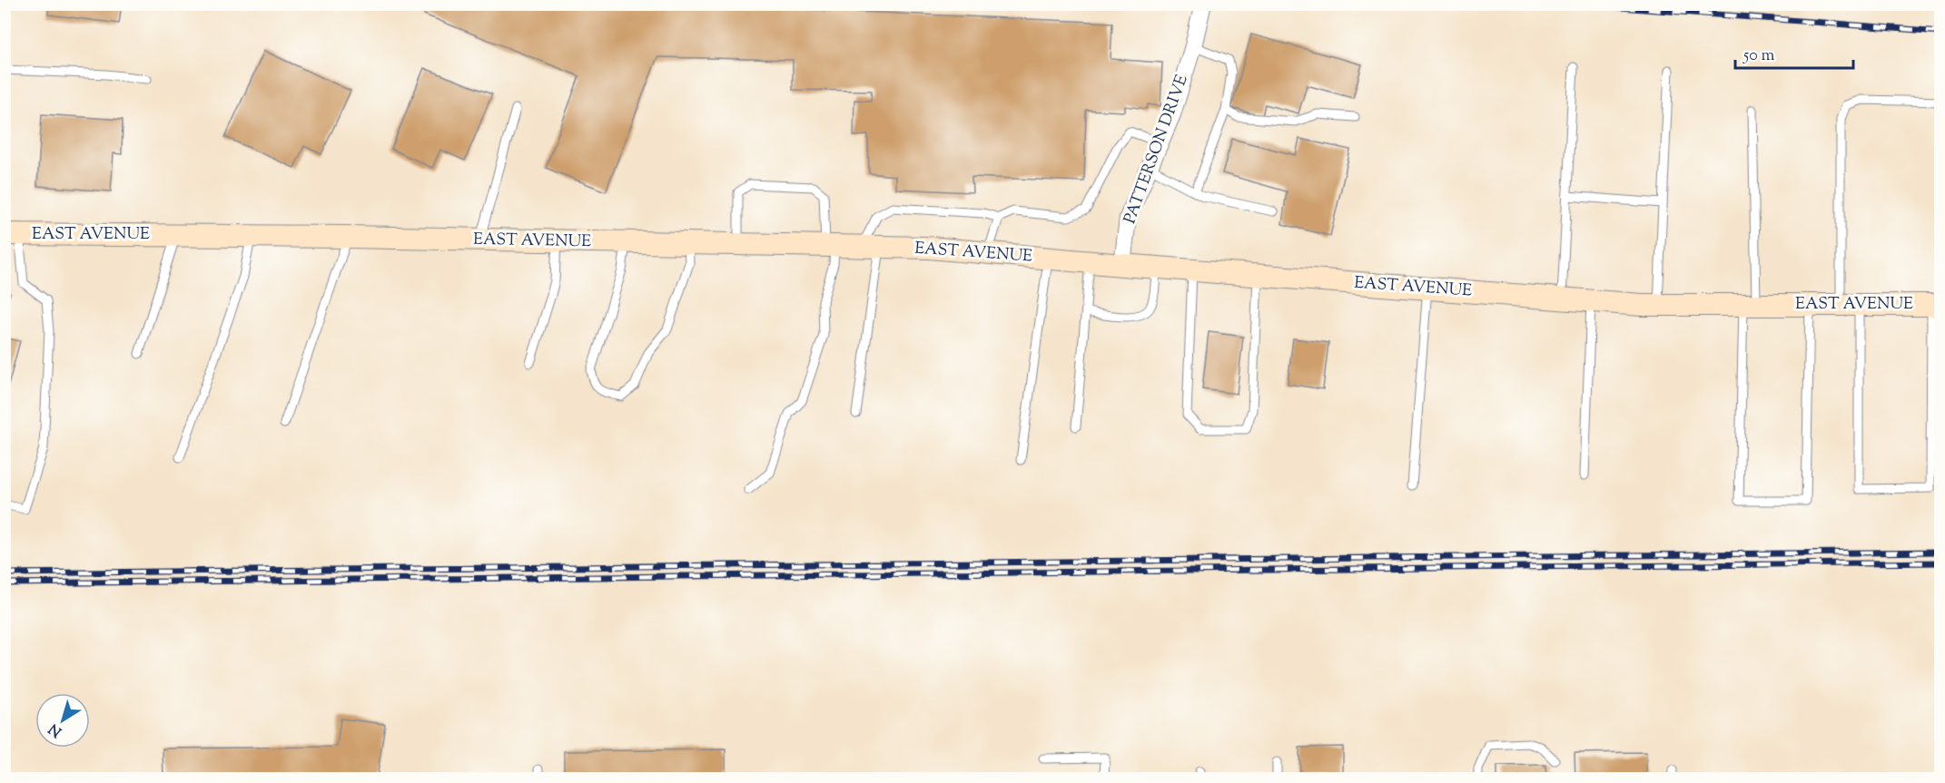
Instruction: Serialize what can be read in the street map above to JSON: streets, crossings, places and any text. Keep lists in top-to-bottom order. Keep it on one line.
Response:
{"streets":{"street":["PATTERSON DRIVE","EAST AVENUE"]},"crossings":[["PATTERSON DRIVE","EAST AVENUE"]],"scale_bar":"50 m","north":"bottom left"}
